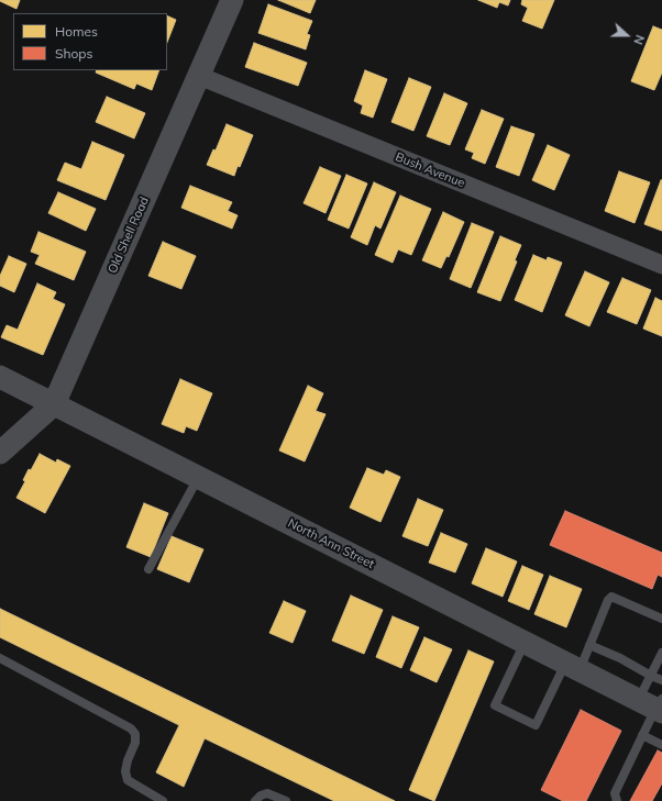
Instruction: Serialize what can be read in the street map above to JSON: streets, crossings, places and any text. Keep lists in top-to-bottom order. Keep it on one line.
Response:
{"streets":{"street":["Bush Avenue","Old Shell Road","North Ann Street"]},"crossings":[["Bush Avenue","Old Shell Road"],["Old Shell Road","North Ann Street"]],"legend":["Homes","Shops"],"north":"right"}
